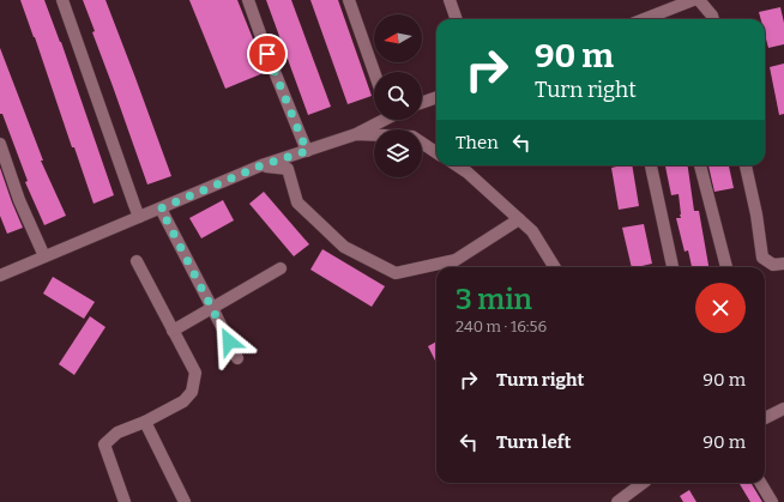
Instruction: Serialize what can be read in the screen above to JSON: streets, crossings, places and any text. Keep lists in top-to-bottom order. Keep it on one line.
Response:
{"north":"left","page":{"turn":["90 m","Turn right"],"then":"Then","heading":["3 min","240 m · 16:56"],"list":[{"name":"Turn right","value":"90 m"},{"name":"Turn left","value":"90 m"}]}}
